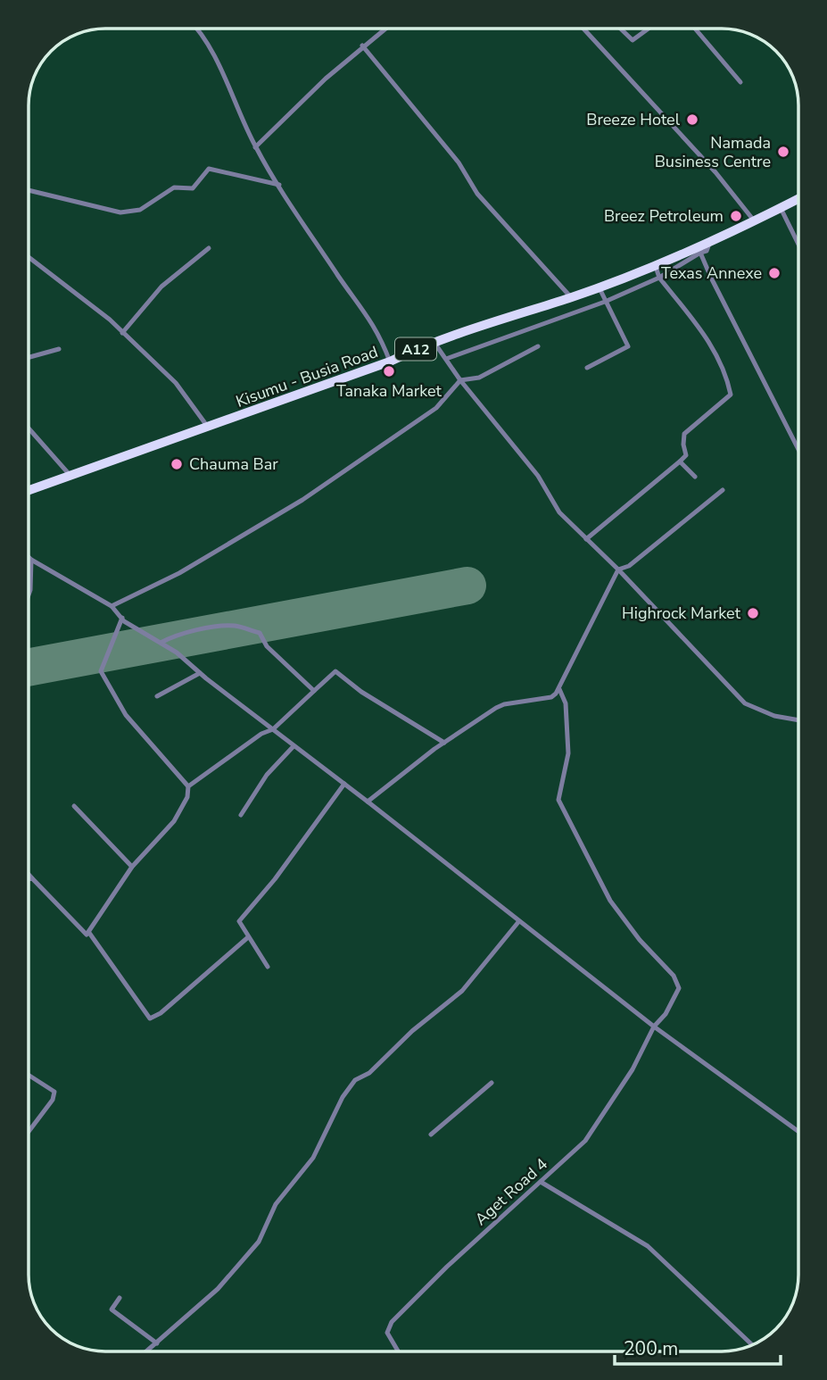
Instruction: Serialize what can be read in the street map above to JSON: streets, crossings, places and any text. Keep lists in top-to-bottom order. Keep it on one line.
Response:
{"streets":{"highway":["A12","Kisumu - Busia Road"],"street":["Aget Road 4"]},"places":["Breeze Hotel","Namada Business Centre","Breez Petroleum","Texas Annexe","Tanaka Market","Chauma Bar","Highrock Market"],"scale_bar":"200 m"}
